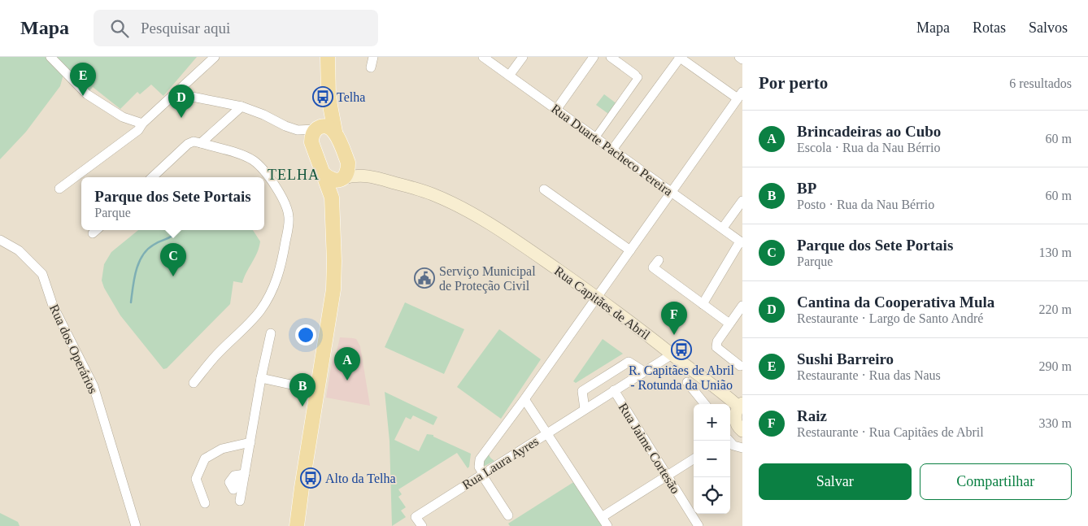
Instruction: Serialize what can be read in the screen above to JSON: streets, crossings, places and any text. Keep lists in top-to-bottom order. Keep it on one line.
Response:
{"streets":{"main road":["Rua Capitães de Abril"],"street":["Rua Duarte Pacheco Pereira","Rua dos Operários","Rua Jaime Cortesão","Rua Laura Ayres"]},"crossings":[["Rua Capitães de Abril","Rua Laura Ayres"],["Rua Jaime Cortesão","Rua Laura Ayres"]],"districts":["TELHA"],"places":{"bus stop":["Telha","R. Capitães de Abril - Rotunda da União","Alto da Telha"],"public building":["Serviço Municipal de Proteção Civil"]},"page":{"header":"Mapa","search":"Pesquisar aqui","nav":["Mapa","Rotas","Salvos"],"heading":["Por perto","6 resultados"],"pins":["E","D","C","F","A","B"],"list":[{"mark":"A","name":"Brincadeiras ao Cubo","note":"Escola · Rua da Nau Bérrio","value":"60 m"},{"mark":"B","name":"BP","note":"Posto · Rua da Nau Bérrio","value":"60 m"},{"mark":"C","name":"Parque dos Sete Portais","note":"Parque","value":"130 m"},{"mark":"D","name":"Cantina da Cooperativa Mula","note":"Restaurante · Largo de Santo André","value":"220 m"},{"mark":"E","name":"Sushi Barreiro","note":"Restaurante · Rua das Naus","value":"290 m"},{"mark":"F","name":"Raiz","note":"Restaurante · Rua Capitães de Abril","value":"330 m"}],"popup":["Parque dos Sete Portais","Parque"],"map_buttons":["+","−"],"buttons":["Salvar","Compartilhar"]}}
